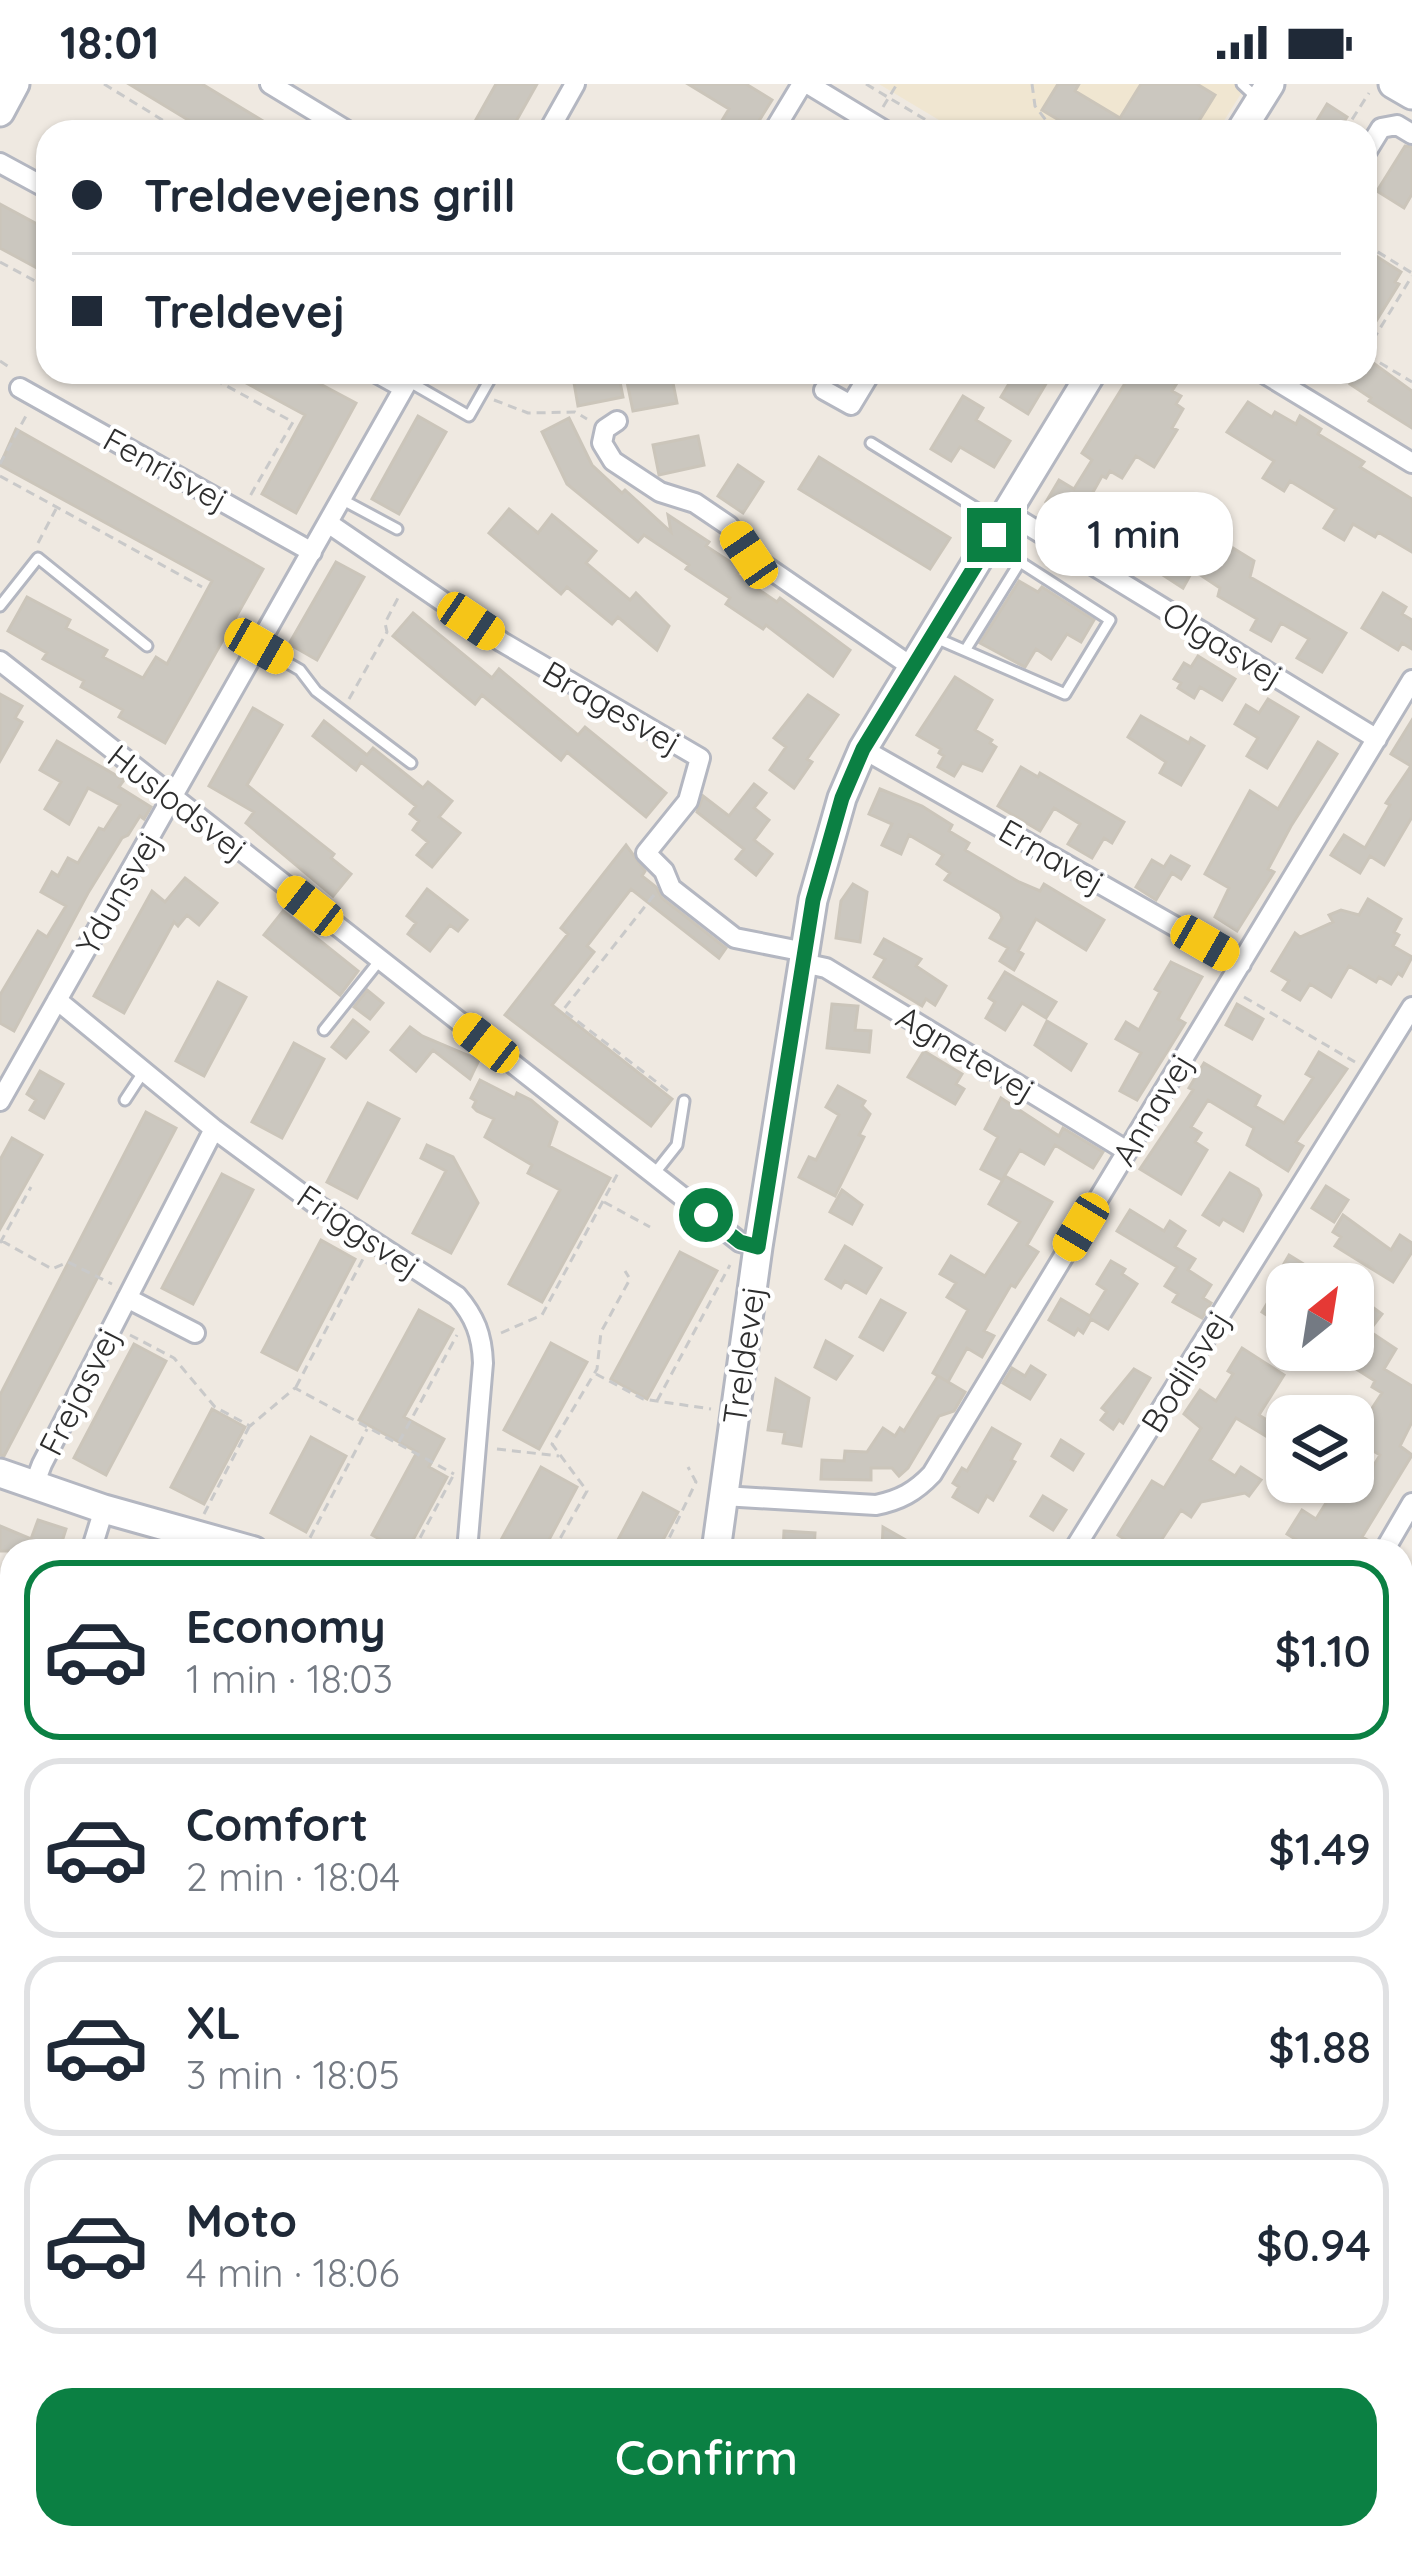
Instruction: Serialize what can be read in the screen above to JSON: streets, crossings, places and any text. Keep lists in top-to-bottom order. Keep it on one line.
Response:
{"streets":{"street":["Fenrisvej","Olgasvej","Bragesvej","Huslodsvej","Ernavej","Ydunsvej","Agnetevej","Annavej","Friggsvej","Treldevej","Bodilsvej","Frejasvej"]},"crossings":[["Fenrisvej","Ydunsvej"],["Olgasvej","Annavej"],["Olgasvej","Treldevej"],["Bragesvej","Ydunsvej"],["Huslodsvej","Ydunsvej"],["Huslodsvej","Treldevej"],["Ernavej","Annavej"],["Ernavej","Treldevej"],["Ydunsvej","Friggsvej"],["Agnetevej","Annavej"],["Agnetevej","Treldevej"],["Annavej","Treldevej"],["Friggsvej","Frejasvej"]],"north":"top right","page":{"status":"18:01","banner":["Treldevejens grill","Treldevej"],"bubble":"1 min","list":[{"name":"Economy","note":"1 min · 18:03","value":"$1.10"},{"name":"Comfort","note":"2 min · 18:04","value":"$1.49"},{"name":"XL","note":"3 min · 18:05","value":"$1.88"},{"name":"Moto","note":"4 min · 18:06","value":"$0.94"}],"buttons":"Confirm"}}
